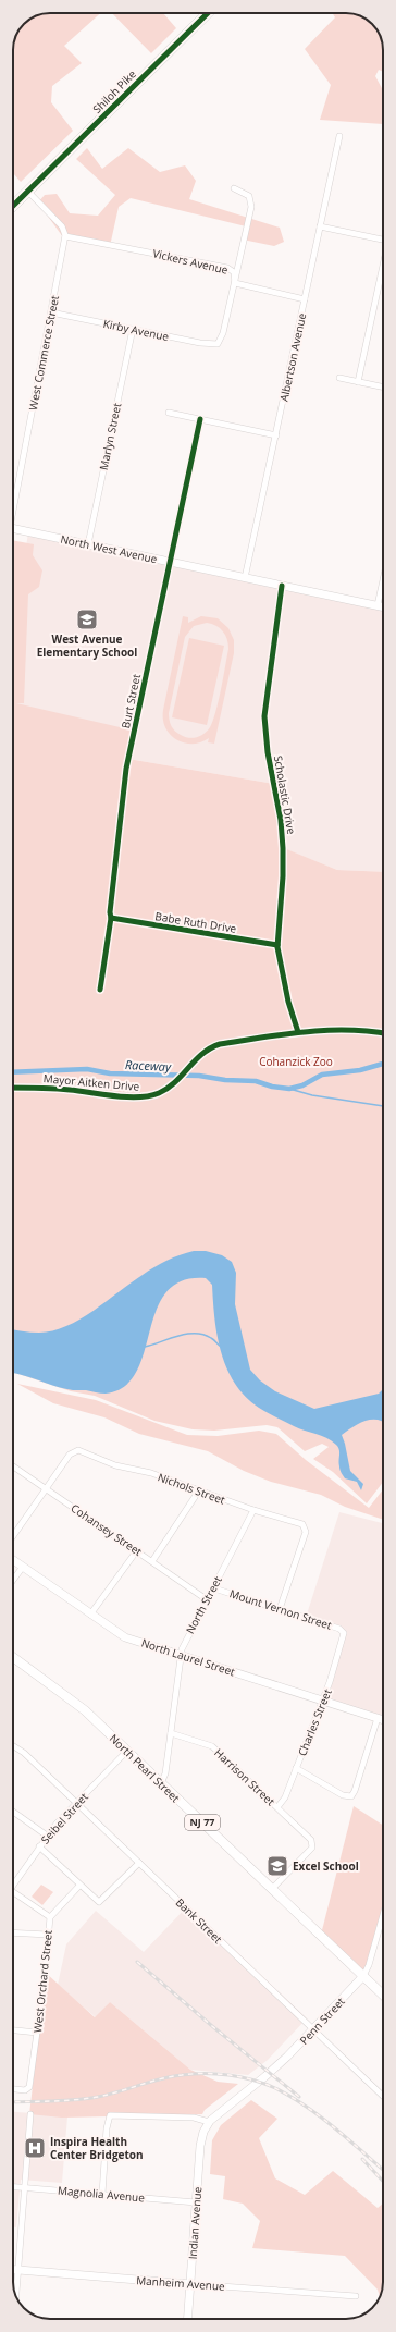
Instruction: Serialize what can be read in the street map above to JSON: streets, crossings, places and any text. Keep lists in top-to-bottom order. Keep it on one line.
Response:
{"streets":{"highway":["Shiloh Pike"],"main road":["North Pearl Street","NJ 77"],"street":["Vickers Avenue","Kirby Avenue","West Commerce Street","Albertson Avenue","Marlyn Street","North West Avenue","Burt Street","Scholastic Drive","Babe Ruth Drive","Mayor Aitken Drive","Nichols Street","Cohansey Street","North Street","Mount Vernon Street","North Laurel Street","Charles Street","Harrison Street","Seibel Street","Bank Street","West Orchard Street","Penn Street","Magnolia Avenue","Indian Avenue","Manheim Avenue"]},"crossings":[["Vickers Avenue","Kirby Avenue"],["Vickers Avenue","West Commerce Street"],["Vickers Avenue","Albertson Avenue"],["Kirby Avenue","West Commerce Street"],["Kirby Avenue","Marlyn Street"],["Albertson Avenue","North West Avenue"],["Marlyn Street","North West Avenue"],["North West Avenue","Burt Street"],["North West Avenue","Scholastic Drive"],["Burt Street","Babe Ruth Drive"],["Scholastic Drive","Babe Ruth Drive"],["Scholastic Drive","Mayor Aitken Drive"],["Nichols Street","Cohansey Street"],["Nichols Street","North Street"],["Nichols Street","Mount Vernon Street"],["Cohansey Street","North Street"],["North Street","Mount Vernon Street"],["North Street","North Laurel Street"],["North Street","North Pearl Street"],["North Street","Harrison Street"],["Mount Vernon Street","Charles Street"],["North Laurel Street","Charles Street"],["Charles Street","Harrison Street"],["North Pearl Street","Harrison Street"],["North Pearl Street","Seibel Street"],["North Pearl Street","Penn Street"],["Seibel Street","Bank Street"],["Bank Street","Penn Street"],["Penn Street","Indian Avenue"],["Magnolia Avenue","Indian Avenue"],["Indian Avenue","Manheim Avenue"]],"water":["Raceway"],"parks":["Cohanzick Zoo"],"places":{"school or university":["West Avenue Elementary School","Excel School"],"hospital":["Inspira Health Center Bridgeton"]}}
